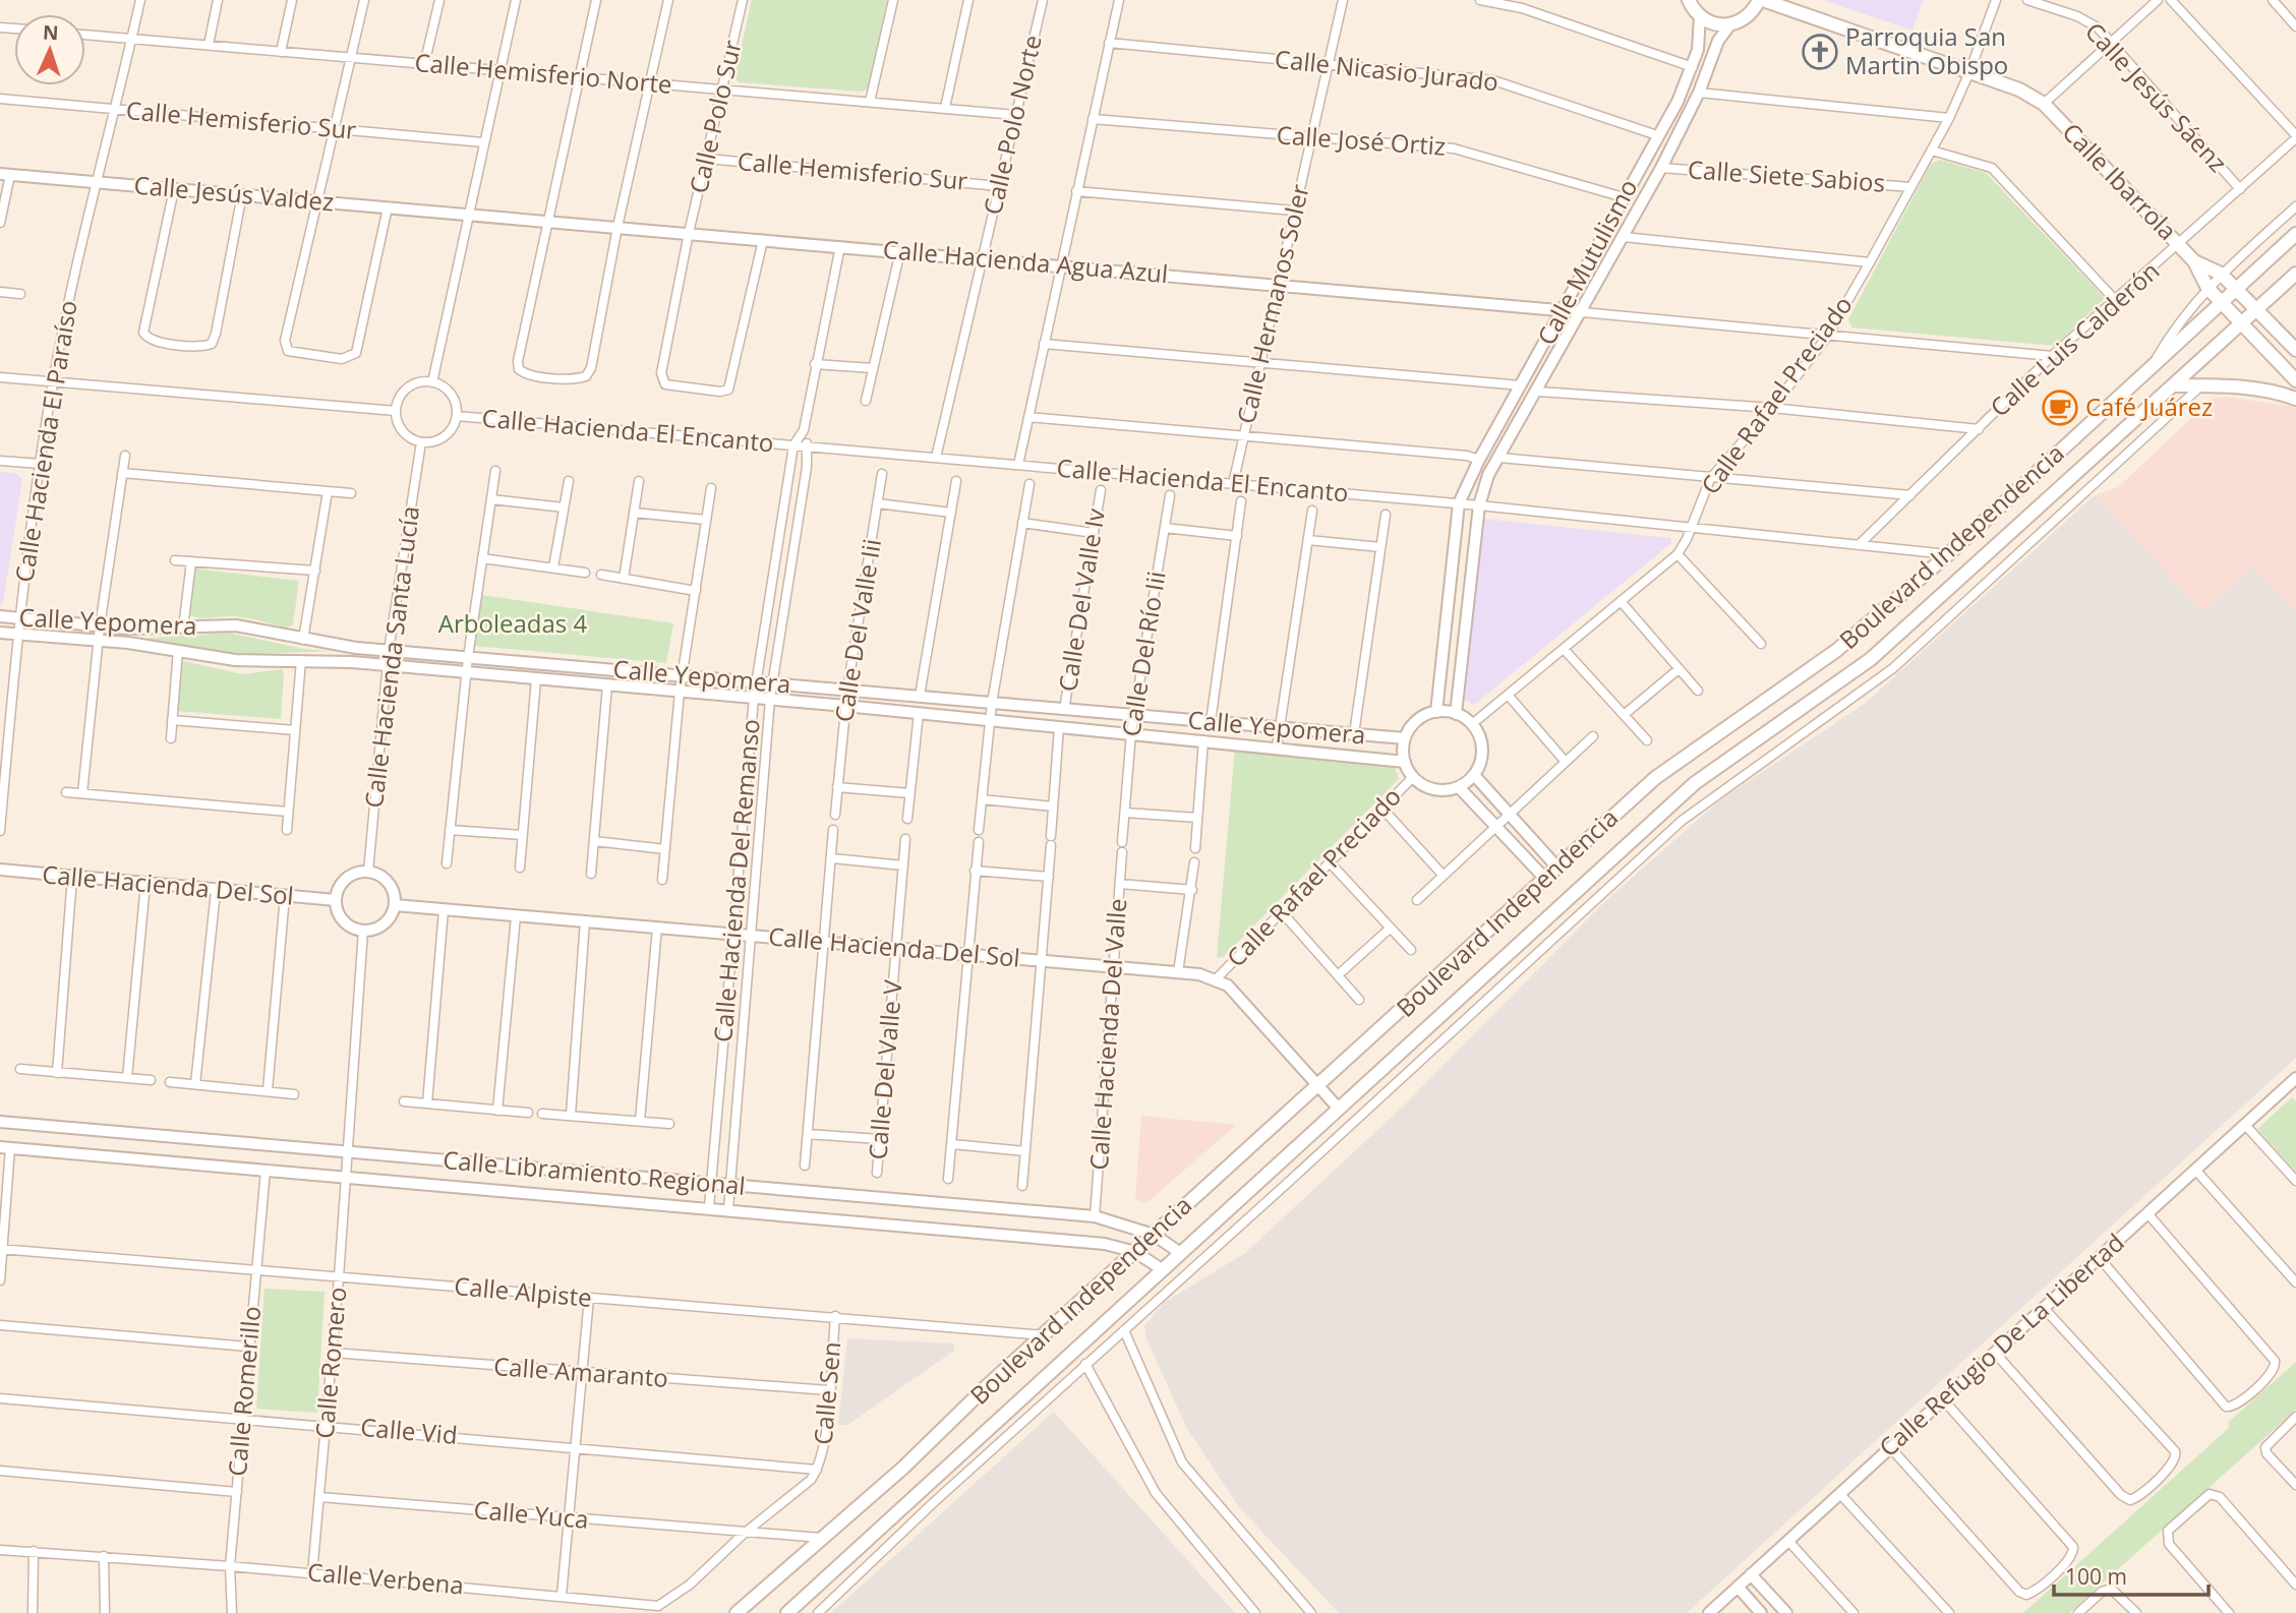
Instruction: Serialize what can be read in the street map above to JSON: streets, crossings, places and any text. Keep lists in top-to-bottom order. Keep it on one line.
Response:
{"streets":{"main road":["Calle Ibarrola","Boulevard Independencia"],"street":["Calle Nicasio Jurado","Calle Hemisferio Norte","Calle Jesús Sáenz","Calle Polo Sur","Calle Hemisferio Sur","Calle Polo Norte","Calle José Ortiz","Calle Siete Sabios","Calle Jesús Valdez","Calle Hacienda Agua Azul","Calle Mutulismo","Calle Hermanos Soler","Calle Luis Calderón","Calle Rafael Preciado","Calle Hacienda El Encanto","Calle Hacienda El Paraíso","Calle Del Valle Iv","Calle Yepomera","Calle Del Valle Iii","Calle Del Río Iii","Calle Hacienda Santa Lucía","Calle Hacienda Del Remanso","Calle Hacienda Del Sol","Calle Hacienda Del Valle","Calle Del Valle V","Calle Libramiento Regional","Calle Alpiste","Calle Refugio De La Libertad","Calle Romero","Calle Amaranto","Calle Romerillo","Calle Sen","Calle Vid","Calle Yuca","Calle Verbena"]},"crossings":[["Calle Nicasio Jurado","Calle Mutulismo"],["Calle Nicasio Jurado","Calle Hermanos Soler"],["Calle Hemisferio Norte","Calle Polo Sur"],["Calle Hemisferio Norte","Calle Polo Norte"],["Calle Hemisferio Norte","Calle Hacienda El Paraíso"],["Calle Jesús Sáenz","Calle Luis Calderón"],["Calle Polo Sur","Calle Hemisferio Sur"],["Calle Polo Sur","Calle Hacienda Agua Azul"],["Calle Hemisferio Sur","Calle Polo Norte"],["Calle Hemisferio Sur","Calle Hacienda El Paraíso"],["Calle Polo Norte","Calle Hacienda Agua Azul"],["Calle Polo Norte","Calle Hacienda El Encanto"],["Calle José Ortiz","Calle Mutulismo"],["Calle José Ortiz","Calle Hermanos Soler"],["Calle Siete Sabios","Calle Mutulismo"],["Calle Siete Sabios","Calle Rafael Preciado"],["Calle Ibarrola","Calle Luis Calderón"],["Calle Ibarrola","Calle Rafael Preciado"],["Calle Ibarrola","Boulevard Independencia"],["Calle Jesús Valdez","Calle Hacienda Agua Azul"],["Calle Jesús Valdez","Calle Hacienda El Paraíso"],["Calle Hacienda Agua Azul","Calle Mutulismo"],["Calle Hacienda Agua Azul","Calle Hermanos Soler"],["Calle Hacienda Agua Azul","Calle Hacienda Del Remanso"],["Calle Mutulismo","Calle Rafael Preciado"],["Calle Mutulismo","Calle Hacienda El Encanto"],["Calle Mutulismo","Calle Yepomera"],["Calle Hermanos Soler","Calle Hacienda El Encanto"],["Calle Luis Calderón","Calle Hacienda El Encanto"],["Calle Rafael Preciado","Calle Hacienda El Encanto"],["Calle Rafael Preciado","Calle Yepomera"],["Calle Rafael Preciado","Calle Hacienda Del Sol"],["Calle Hacienda El Encanto","Boulevard Independencia"],["Calle Hacienda El Encanto","Calle Hacienda Santa Lucía"],["Calle Hacienda El Encanto","Calle Hacienda Del Remanso"],["Calle Hacienda El Paraíso","Calle Yepomera"],["Boulevard Independencia","Calle Hacienda Del Sol"],["Boulevard Independencia","Calle Libramiento Regional"],["Boulevard Independencia","Calle Alpiste"],["Boulevard Independencia","Calle Yuca"],["Calle Del Valle Iv","Calle Yepomera"],["Calle Del Valle Iv","Calle Hacienda Del Sol"],["Calle Yepomera","Calle Del Valle Iii"],["Calle Yepomera","Calle Del Río Iii"],["Calle Yepomera","Calle Hacienda Santa Lucía"],["Calle Yepomera","Calle Hacienda Del Remanso"],["Calle Hacienda Santa Lucía","Calle Hacienda Del Sol"],["Calle Hacienda Del Remanso","Calle Hacienda Del Sol"],["Calle Hacienda Del Remanso","Calle Libramiento Regional"],["Calle Hacienda Del Sol","Calle Hacienda Del Valle"],["Calle Hacienda Del Sol","Calle Del Valle V"],["Calle Hacienda Del Valle","Calle Libramiento Regional"],["Calle Libramiento Regional","Calle Romero"],["Calle Libramiento Regional","Calle Romerillo"],["Calle Alpiste","Calle Romero"],["Calle Alpiste","Calle Romerillo"],["Calle Alpiste","Calle Sen"],["Calle Romero","Calle Amaranto"],["Calle Romero","Calle Vid"],["Calle Romero","Calle Yuca"],["Calle Romero","Calle Verbena"],["Calle Amaranto","Calle Sen"],["Calle Romerillo","Calle Vid"],["Calle Romerillo","Calle Verbena"],["Calle Sen","Calle Vid"],["Calle Sen","Calle Verbena"],["Calle Vid","Calle Verbena"],["Calle Yuca","Calle Verbena"]],"parks":["Arboleadas 4"],"places":{"church":["Parroquia San Martin Obispo"],"cafe":["Café Juárez"]},"scale_bar":"100 m","north":"top"}
